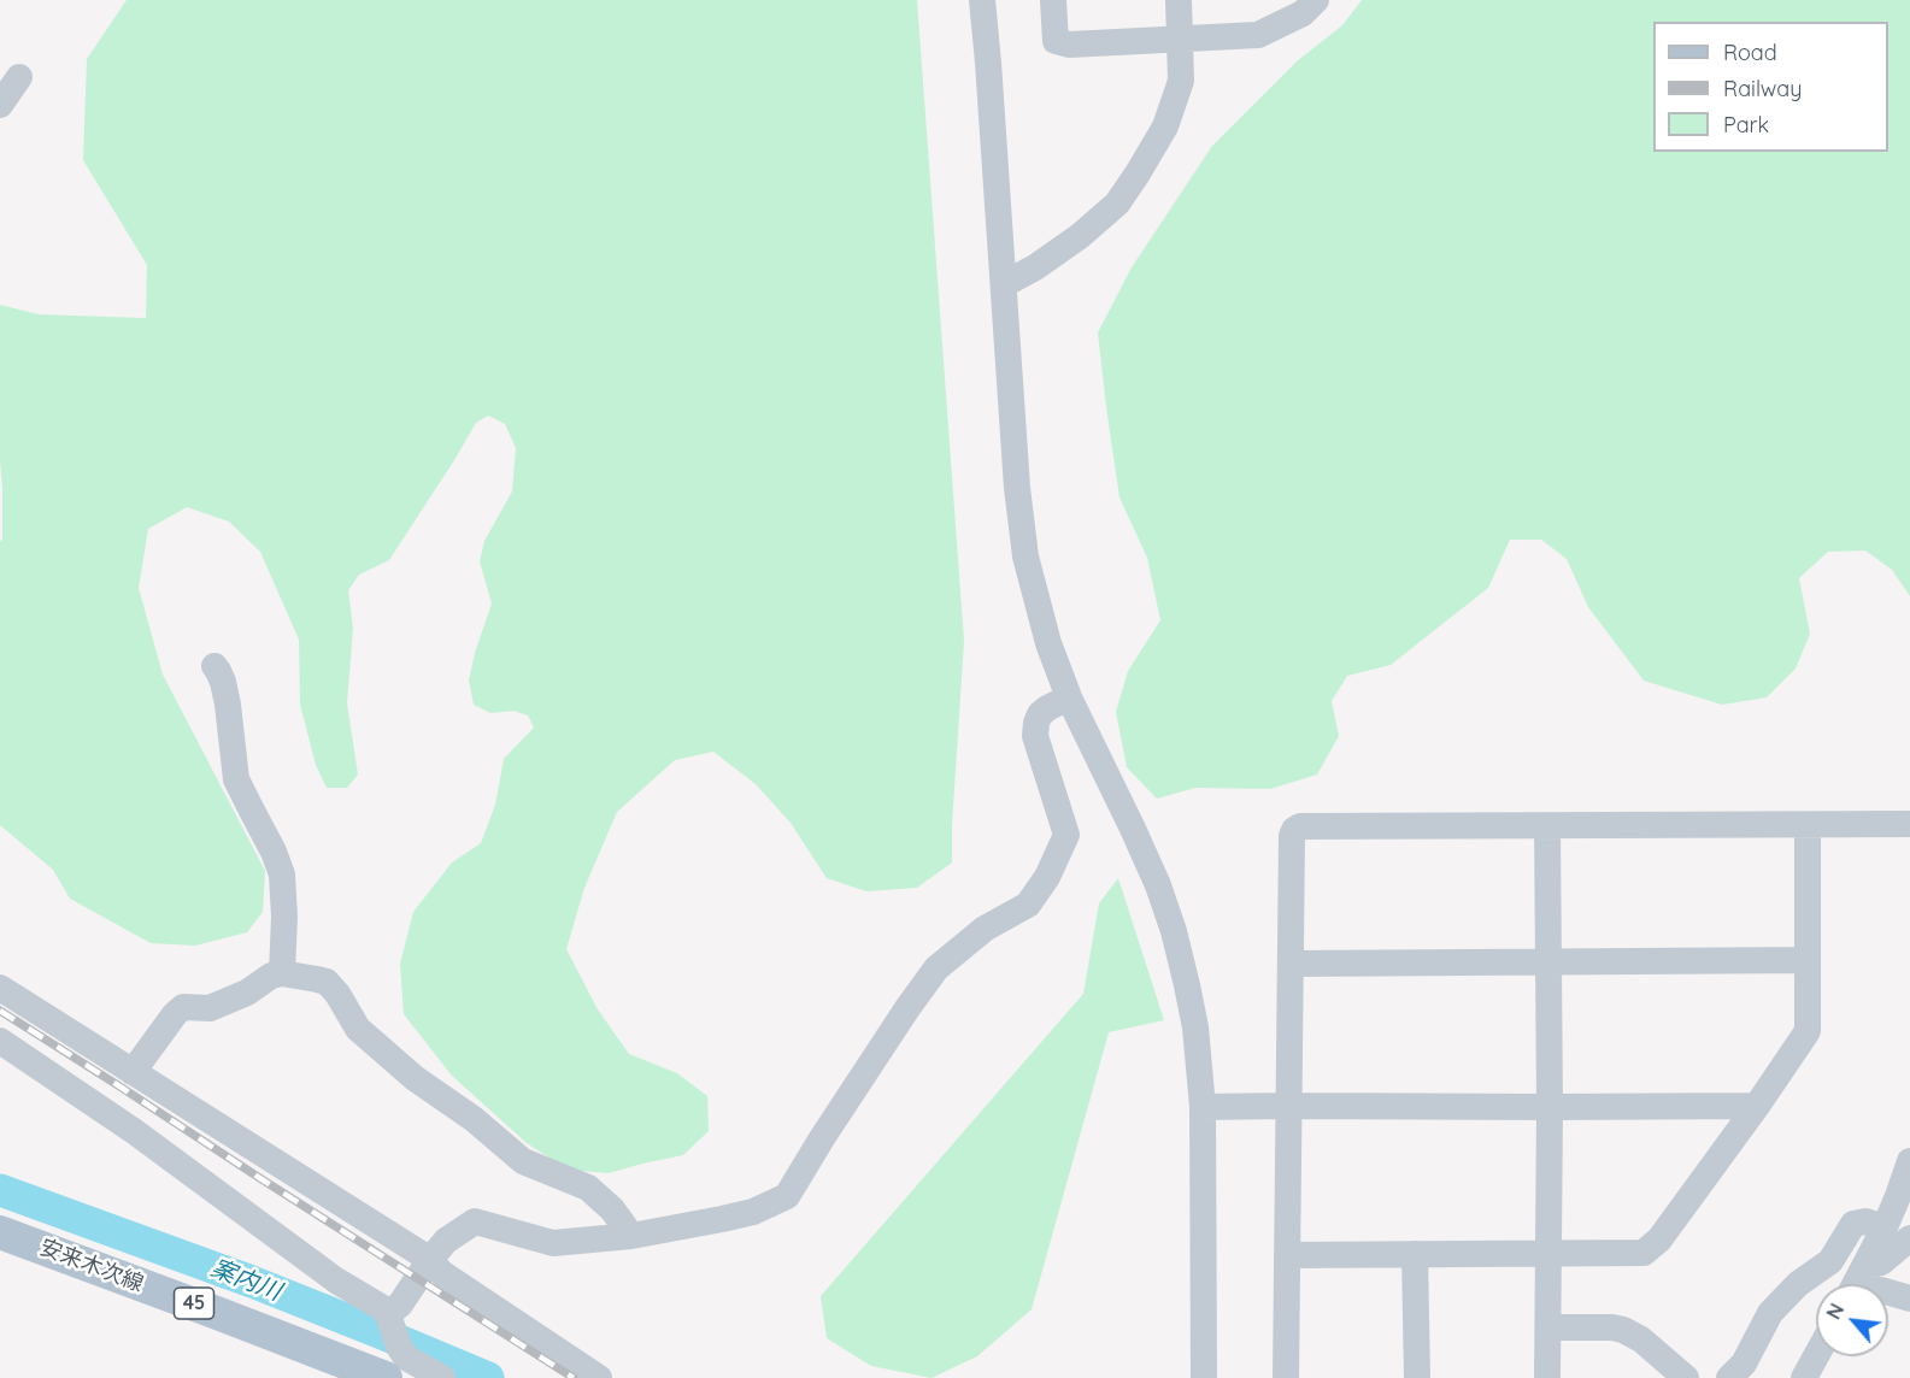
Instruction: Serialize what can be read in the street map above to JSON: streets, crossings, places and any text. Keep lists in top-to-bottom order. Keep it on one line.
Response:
{"streets":{"main road":["安来木次線","45"]},"water":["案内川"],"legend":["Road","Railway","Park"],"north":"top left"}
